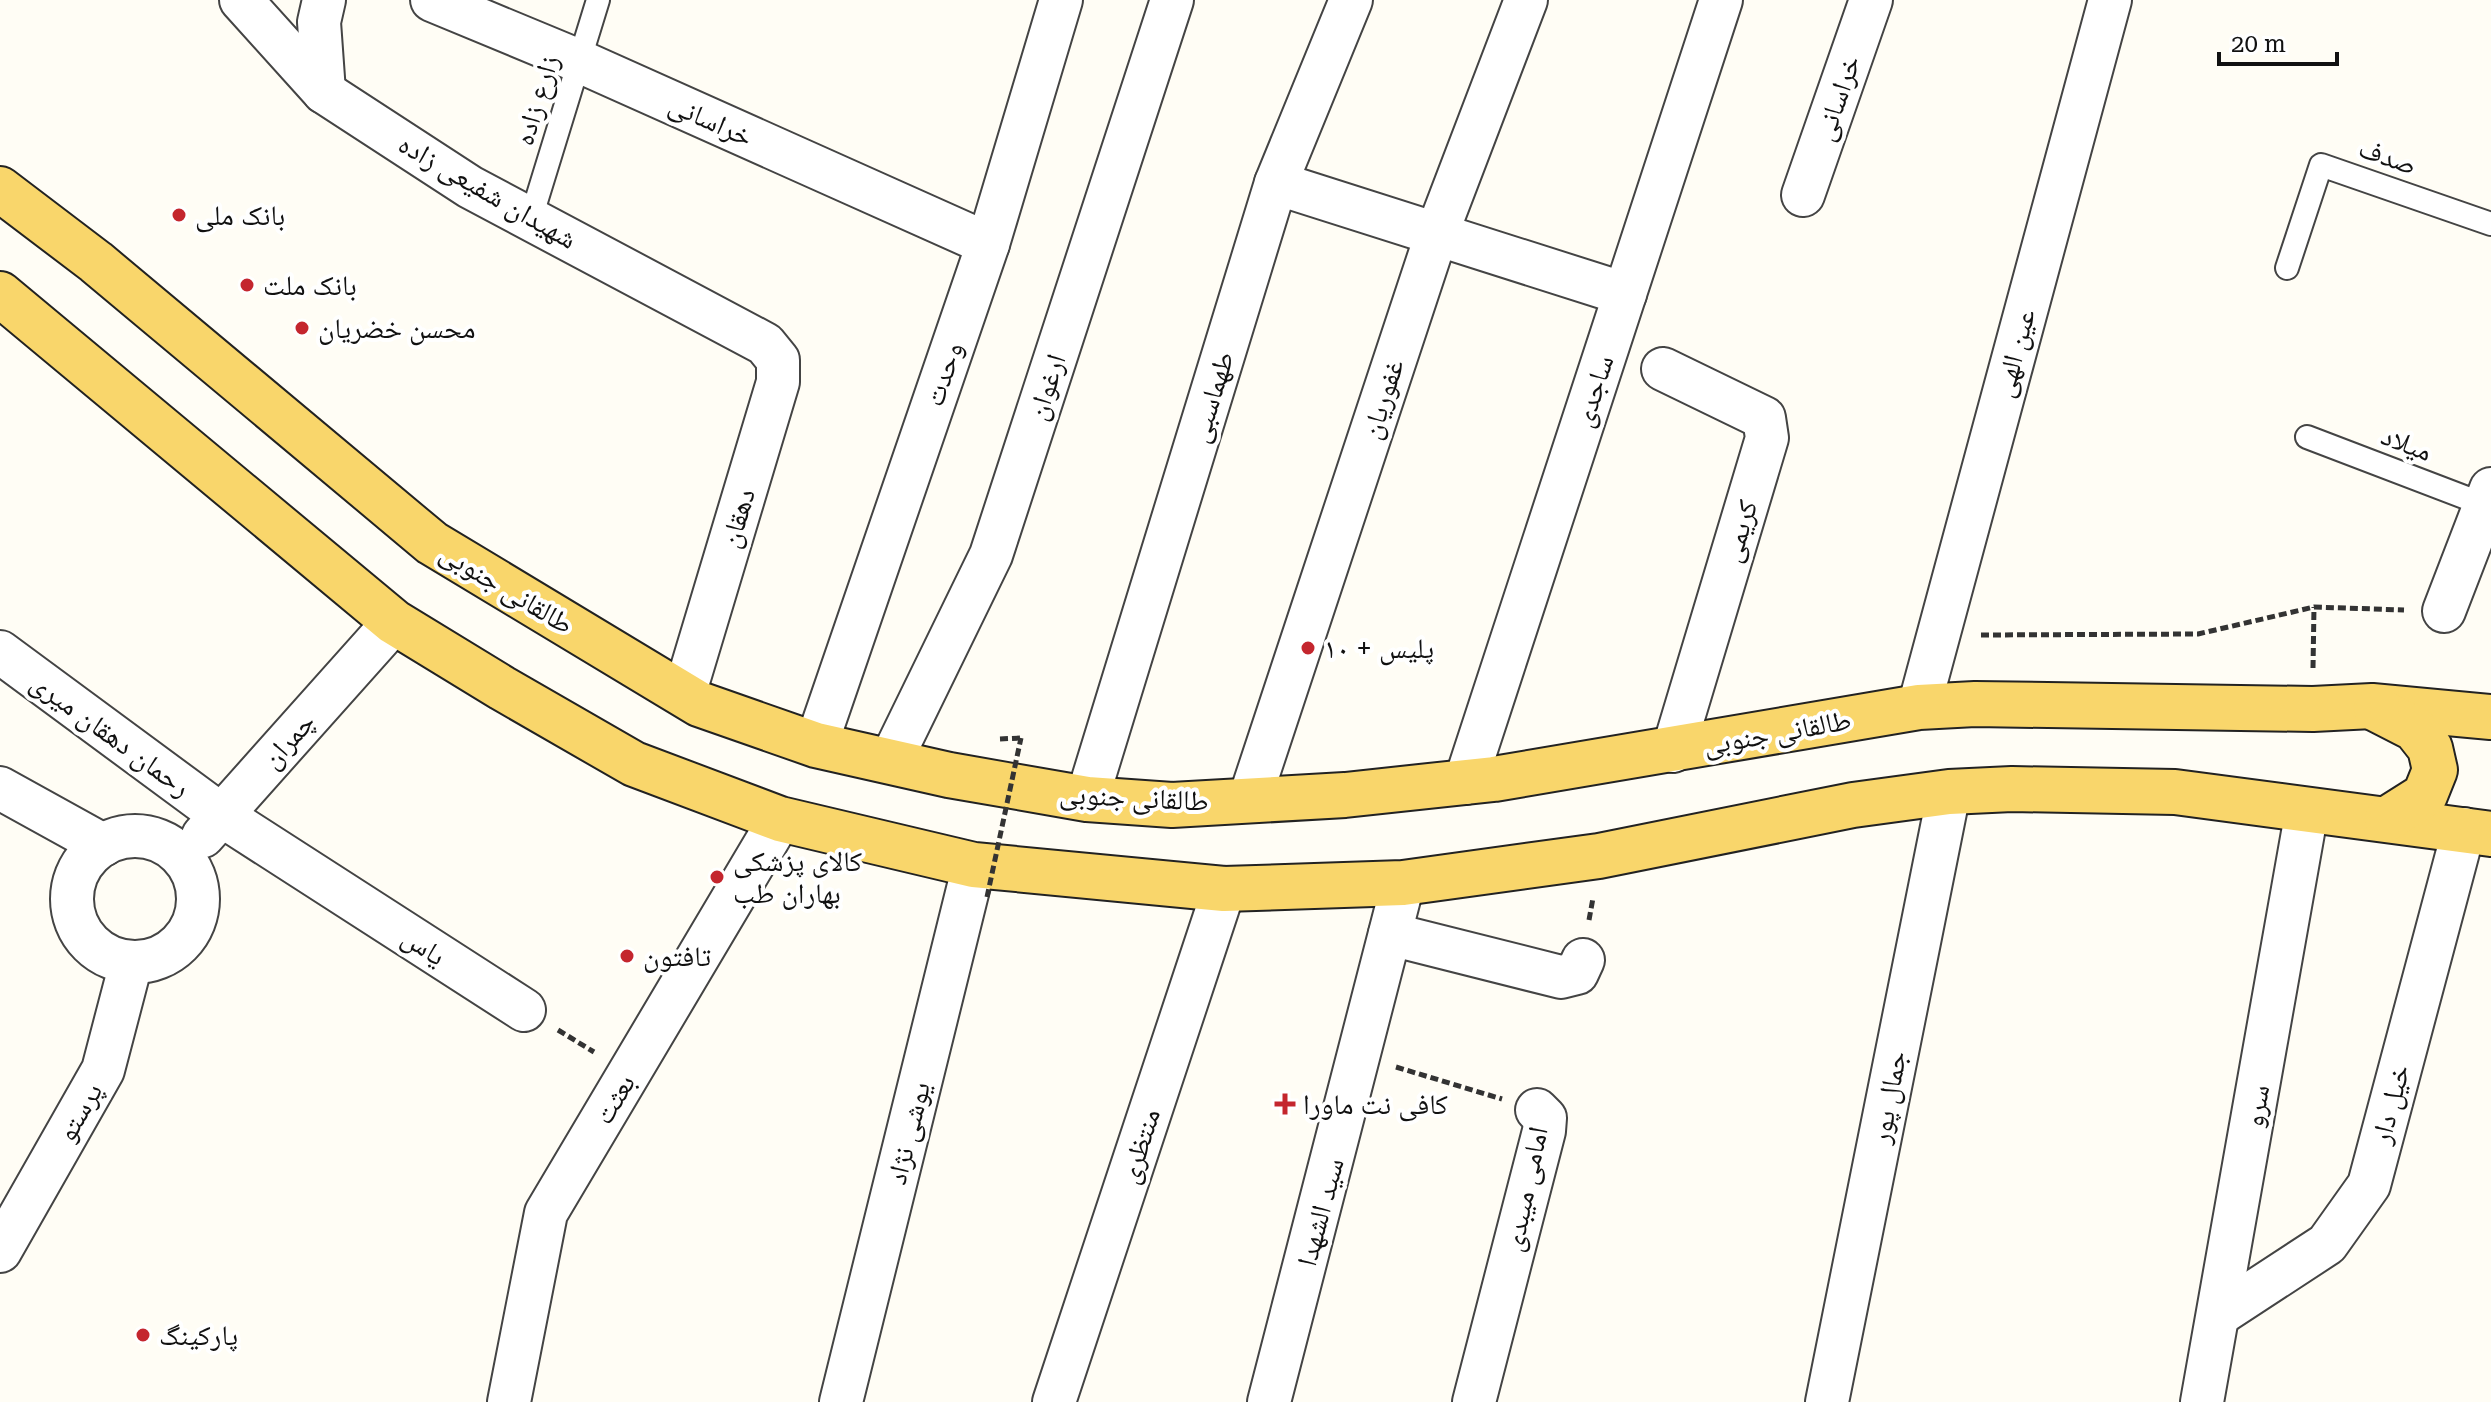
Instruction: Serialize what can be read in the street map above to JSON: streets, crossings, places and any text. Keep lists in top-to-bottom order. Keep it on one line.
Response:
{"streets":{"main road":["طالقانی جنوبی"],"street":["خراسانی","شهیدان شفیعی زاده","عین الهی","وحدت","ارغوان","ساجدی","طهماسبی","غفوریان","دهقان","کریمی","رحمان دهقان میری","چمران","یاس","جمال پور","بعثت","خیل دار","سرو","پرستو","یوشی نژاد","منتظری","امامی میبدی","سید الشهدا"],"lane":["زارع زاده","صدف","میلاد"]},"crossings":[["خراسانی","زارع زاده"],["خراسانی","وحدت"],["زارع زاده","شهیدان شفیعی زاده"],["شهیدان شفیعی زاده","دهقان"],["عین الهی","طالقانی جنوبی"],["وحدت","طالقانی جنوبی"],["ارغوان","طالقانی جنوبی"],["ساجدی","طالقانی جنوبی"],["طهماسبی","طالقانی جنوبی"],["غفوریان","طالقانی جنوبی"],["دهقان","طالقانی جنوبی"],["کریمی","طالقانی جنوبی"],["رحمان دهقان میری","چمران"],["رحمان دهقان میری","یاس"],["چمران","یاس"],["چمران","پرستو"],["خیل دار","سرو"],["امامی میبدی","سید الشهدا"]],"places":{"other":["بانک ملی","بانک ملت","محسن خضریان","پلیس + ۱۰","کالای پزشکی بهاران طب","تافتون","پارکینگ"],"health":["کافی نت ماورا"]},"scale_bar":"20 m"}
